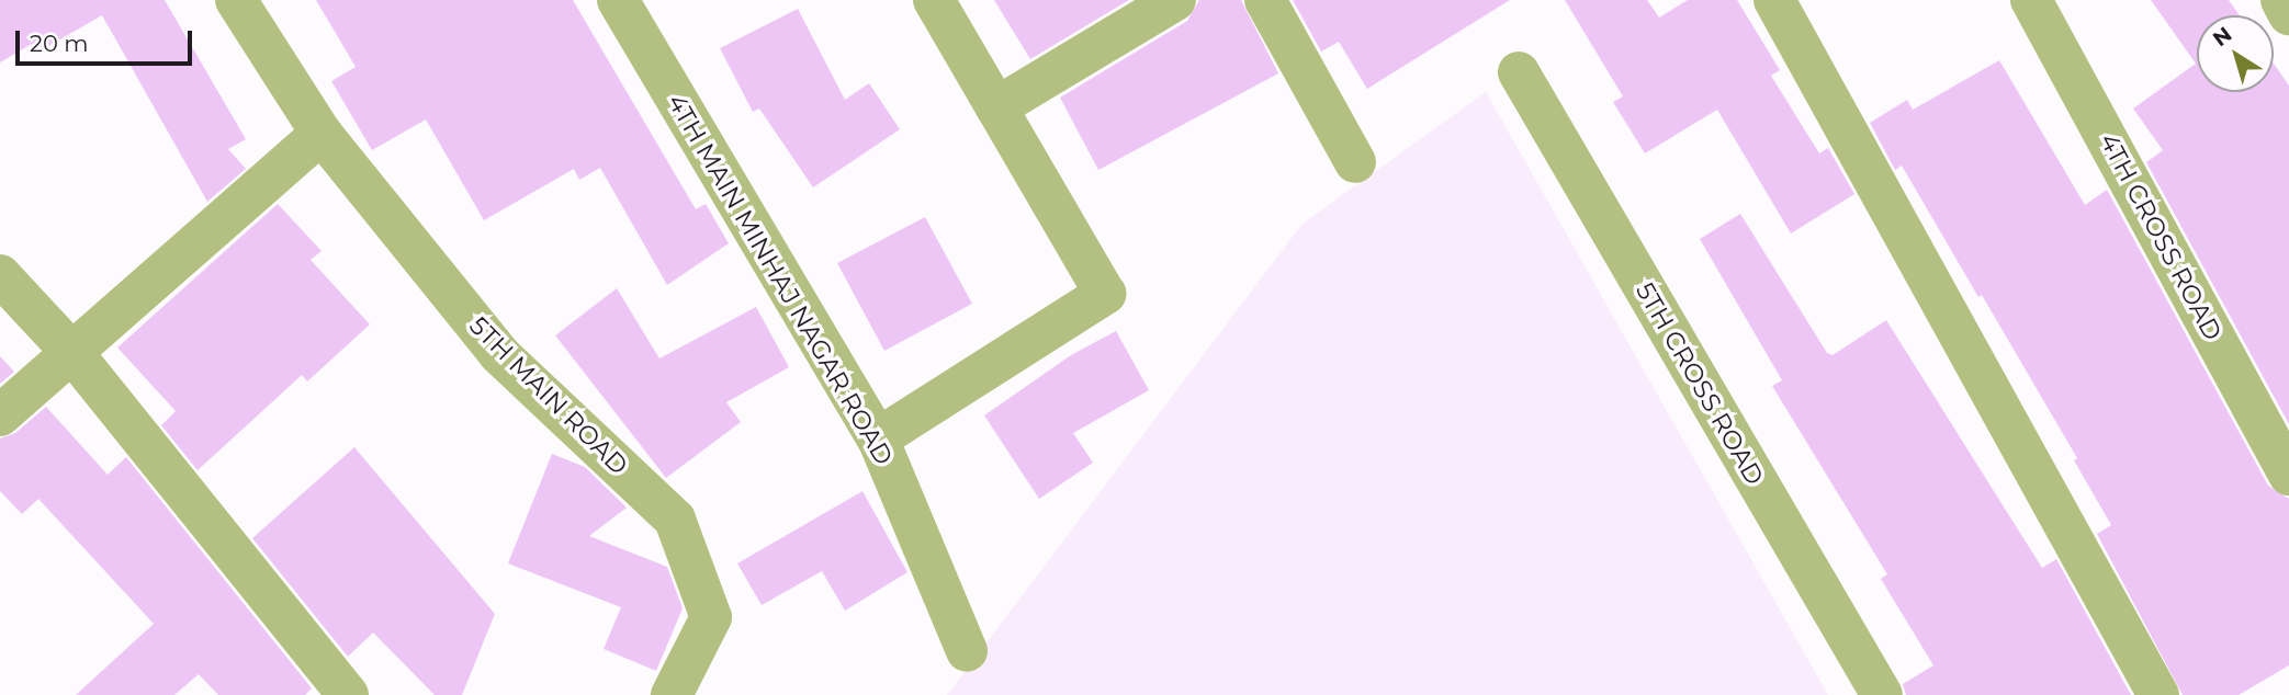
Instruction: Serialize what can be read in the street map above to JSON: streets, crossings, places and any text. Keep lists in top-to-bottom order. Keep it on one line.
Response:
{"streets":{"street":["4TH CROSS ROAD","4TH MAIN MINHAJ NAGAR ROAD","5TH CROSS ROAD","5TH MAIN ROAD"]},"scale_bar":"20 m","north":"top left"}
